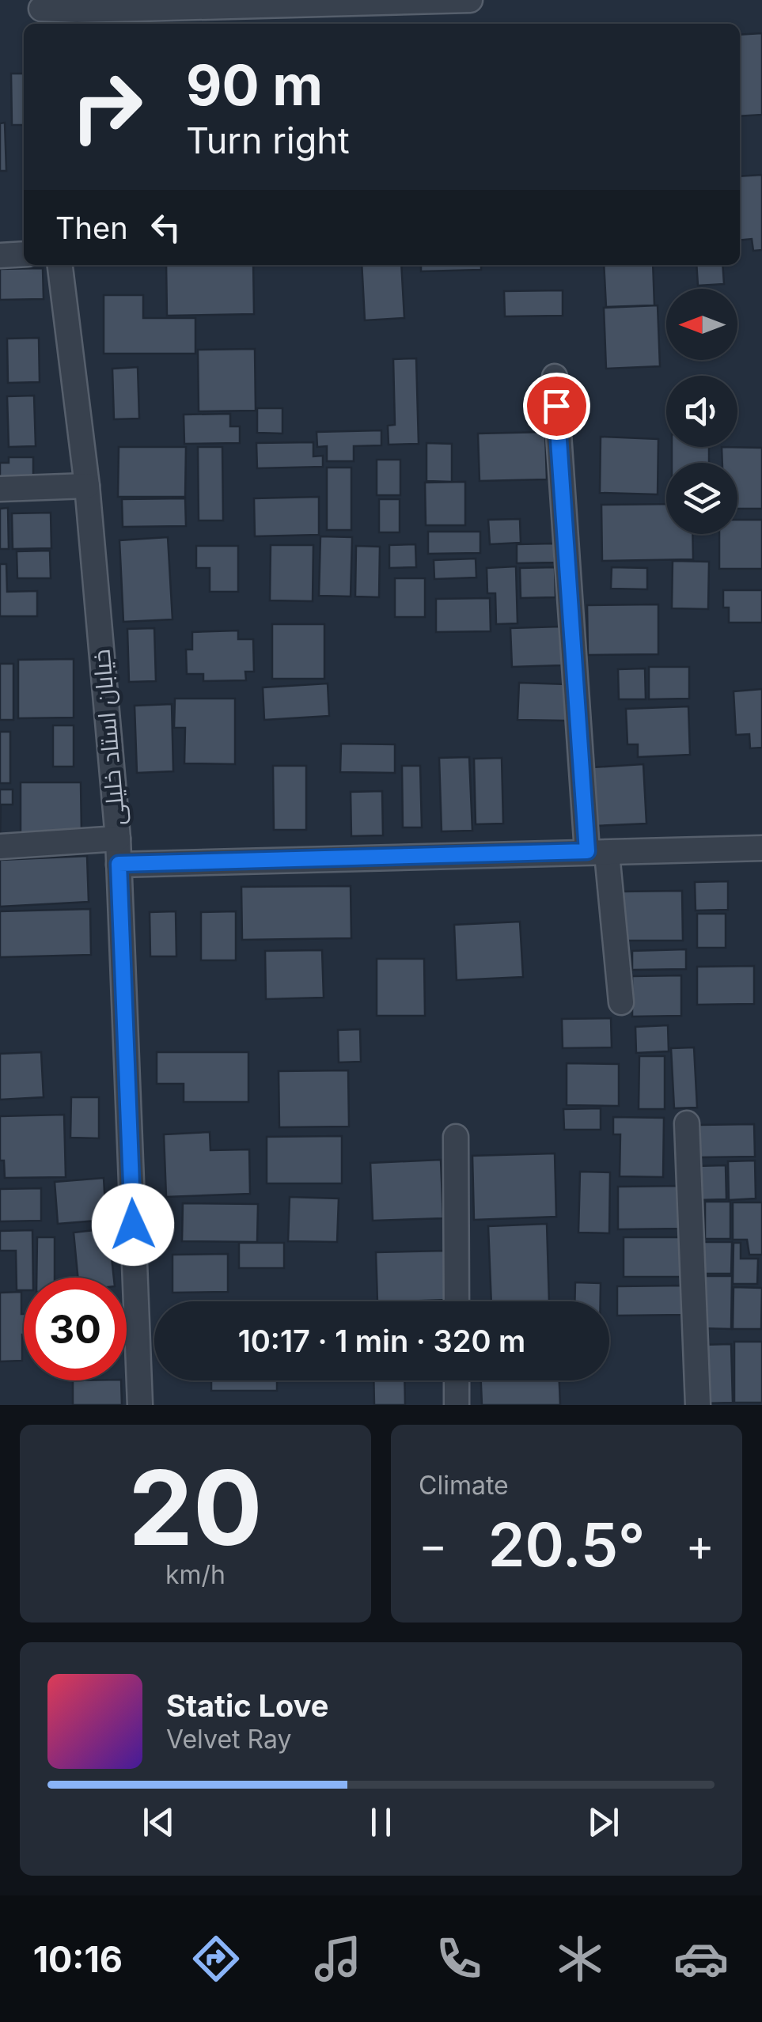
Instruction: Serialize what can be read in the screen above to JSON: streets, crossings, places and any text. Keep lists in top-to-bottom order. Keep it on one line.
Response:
{"streets":{"street":["خیابان استاد خلیلی"]},"north":"left","page":{"turn":["90 m","Turn right"],"then":"Then","limit":"30","trip":"10:17 · 1 min · 320 m","tile":[["20","km/h"],"Climate"],"heat":["−","20.5°","+"],"song":["Static Love","Velvet Ray"],"tabs":"10:16"}}
